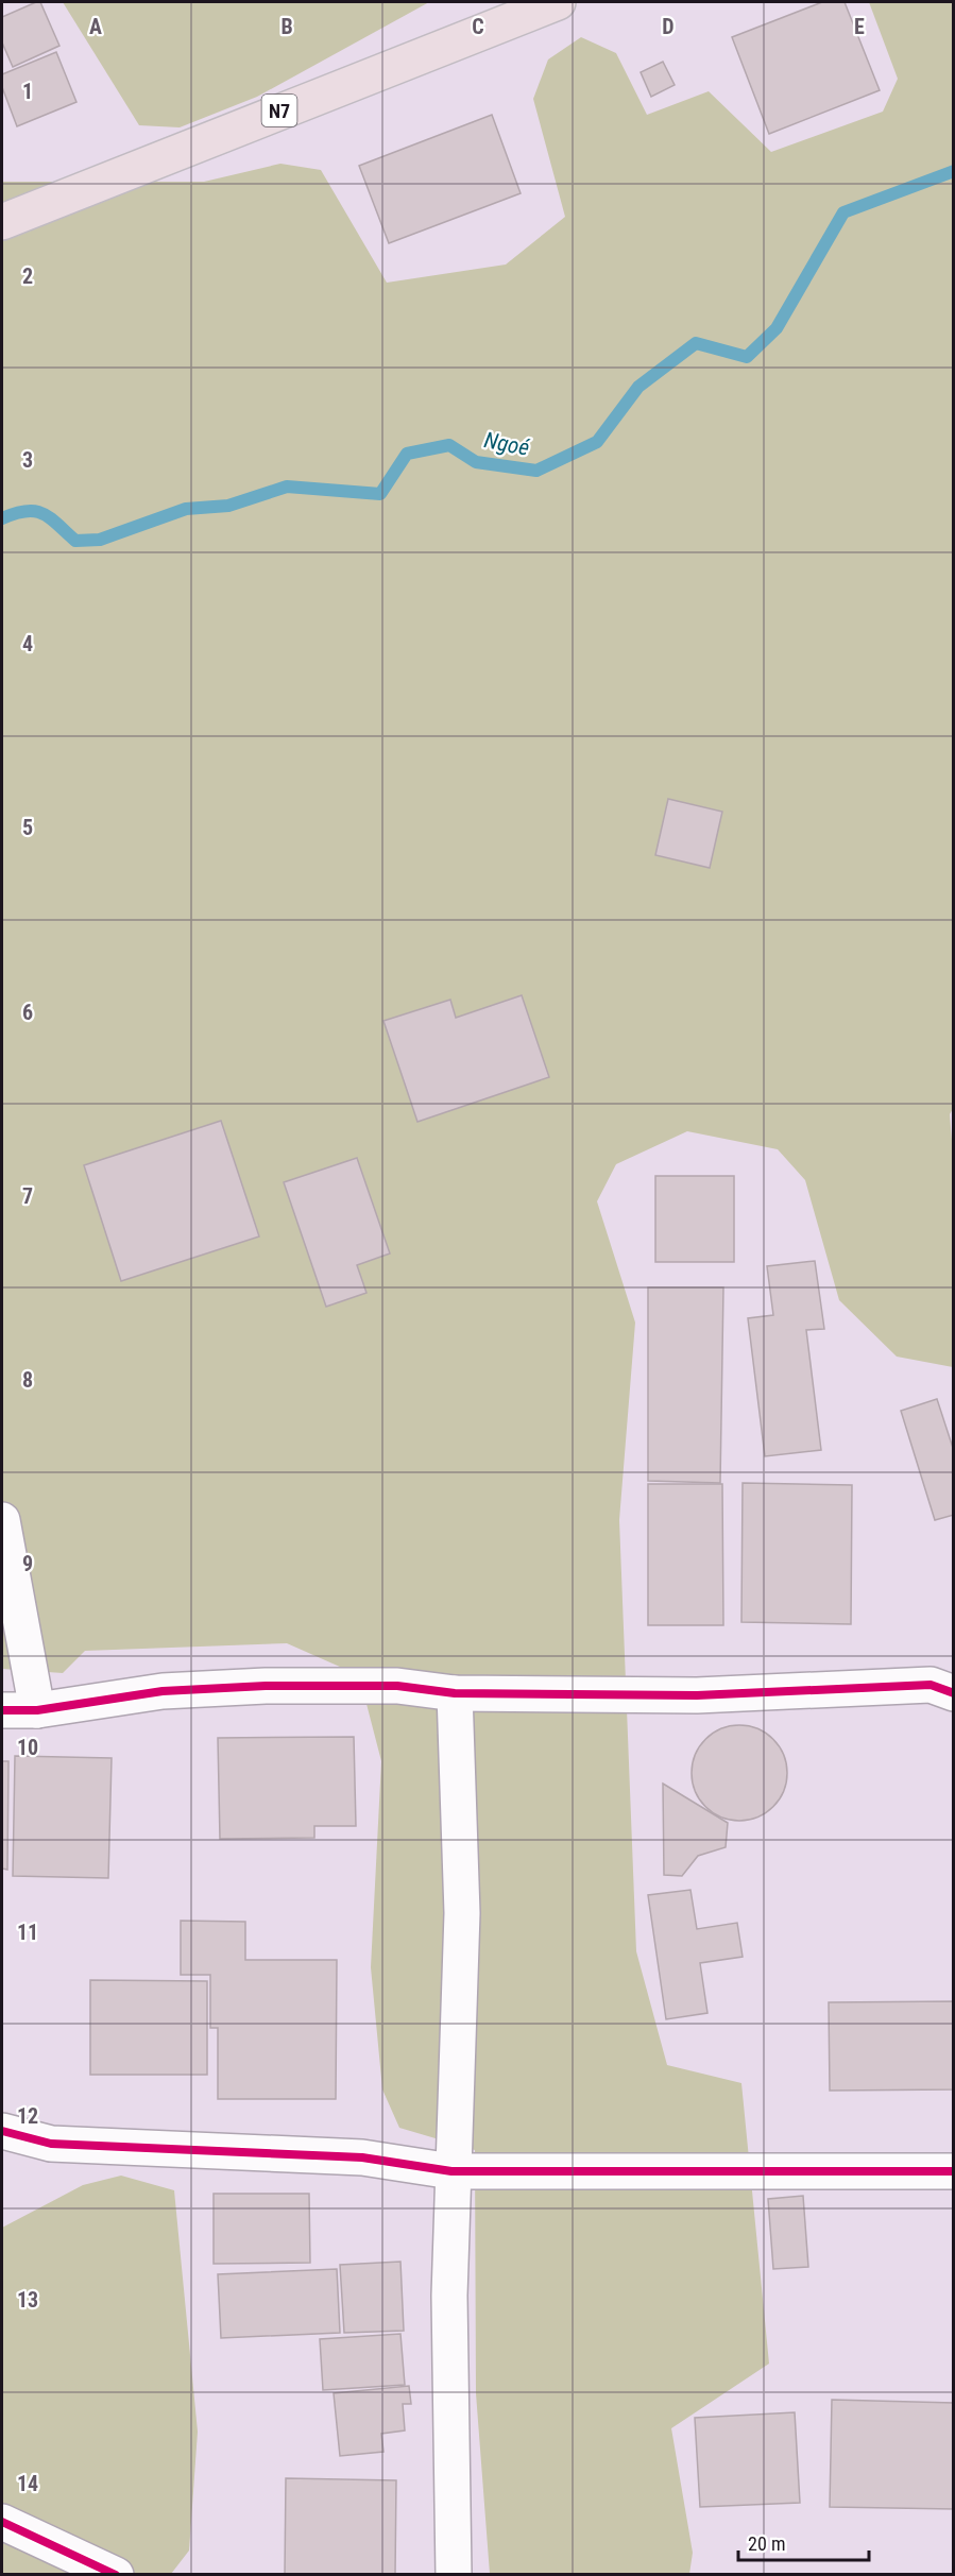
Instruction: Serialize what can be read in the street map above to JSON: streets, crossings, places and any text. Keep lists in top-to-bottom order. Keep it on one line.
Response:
{"streets":{"highway":["N7"]},"water":["Ngoé"],"scale_bar":"20 m","grid":{"columns":["A","B","C","D","E"],"rows":["1","2","3","4","5","6","7","8","9","10","11","12","13","14"]}}
